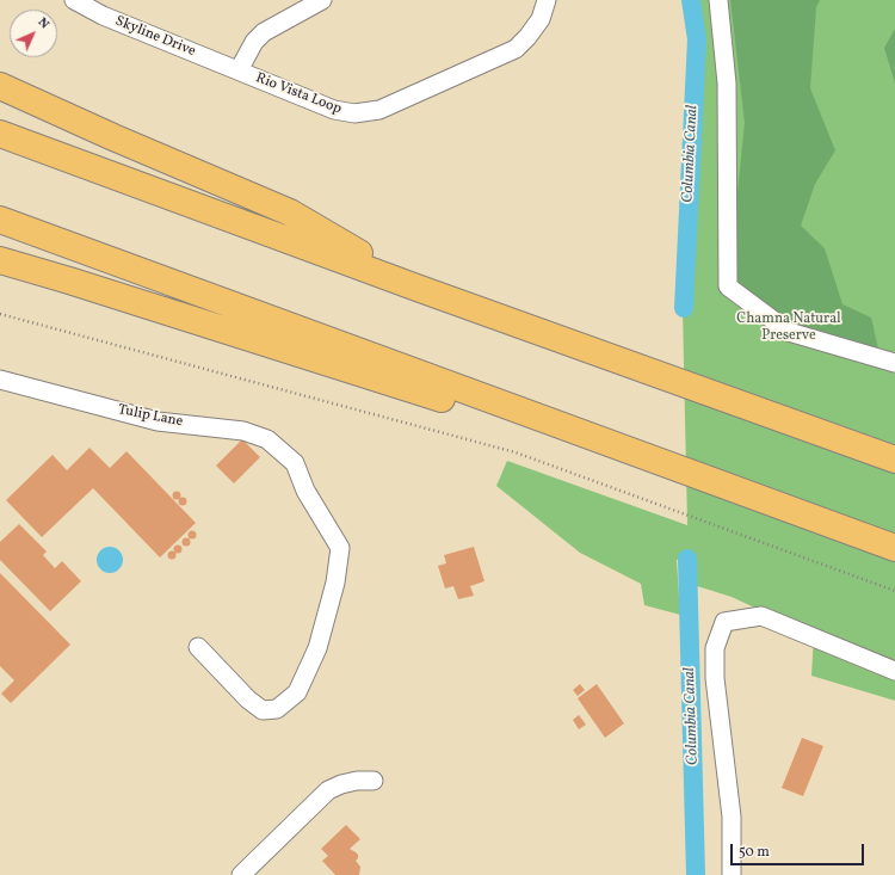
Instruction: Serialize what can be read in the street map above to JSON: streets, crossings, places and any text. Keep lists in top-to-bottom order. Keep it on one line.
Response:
{"streets":{"street":["Skyline Drive","Rio Vista Loop","Tulip Lane"]},"crossings":[["Skyline Drive","Rio Vista Loop"]],"water":["Columbia Canal"],"parks":["Chamna Natural Preserve"],"scale_bar":"50 m","north":"top right"}
